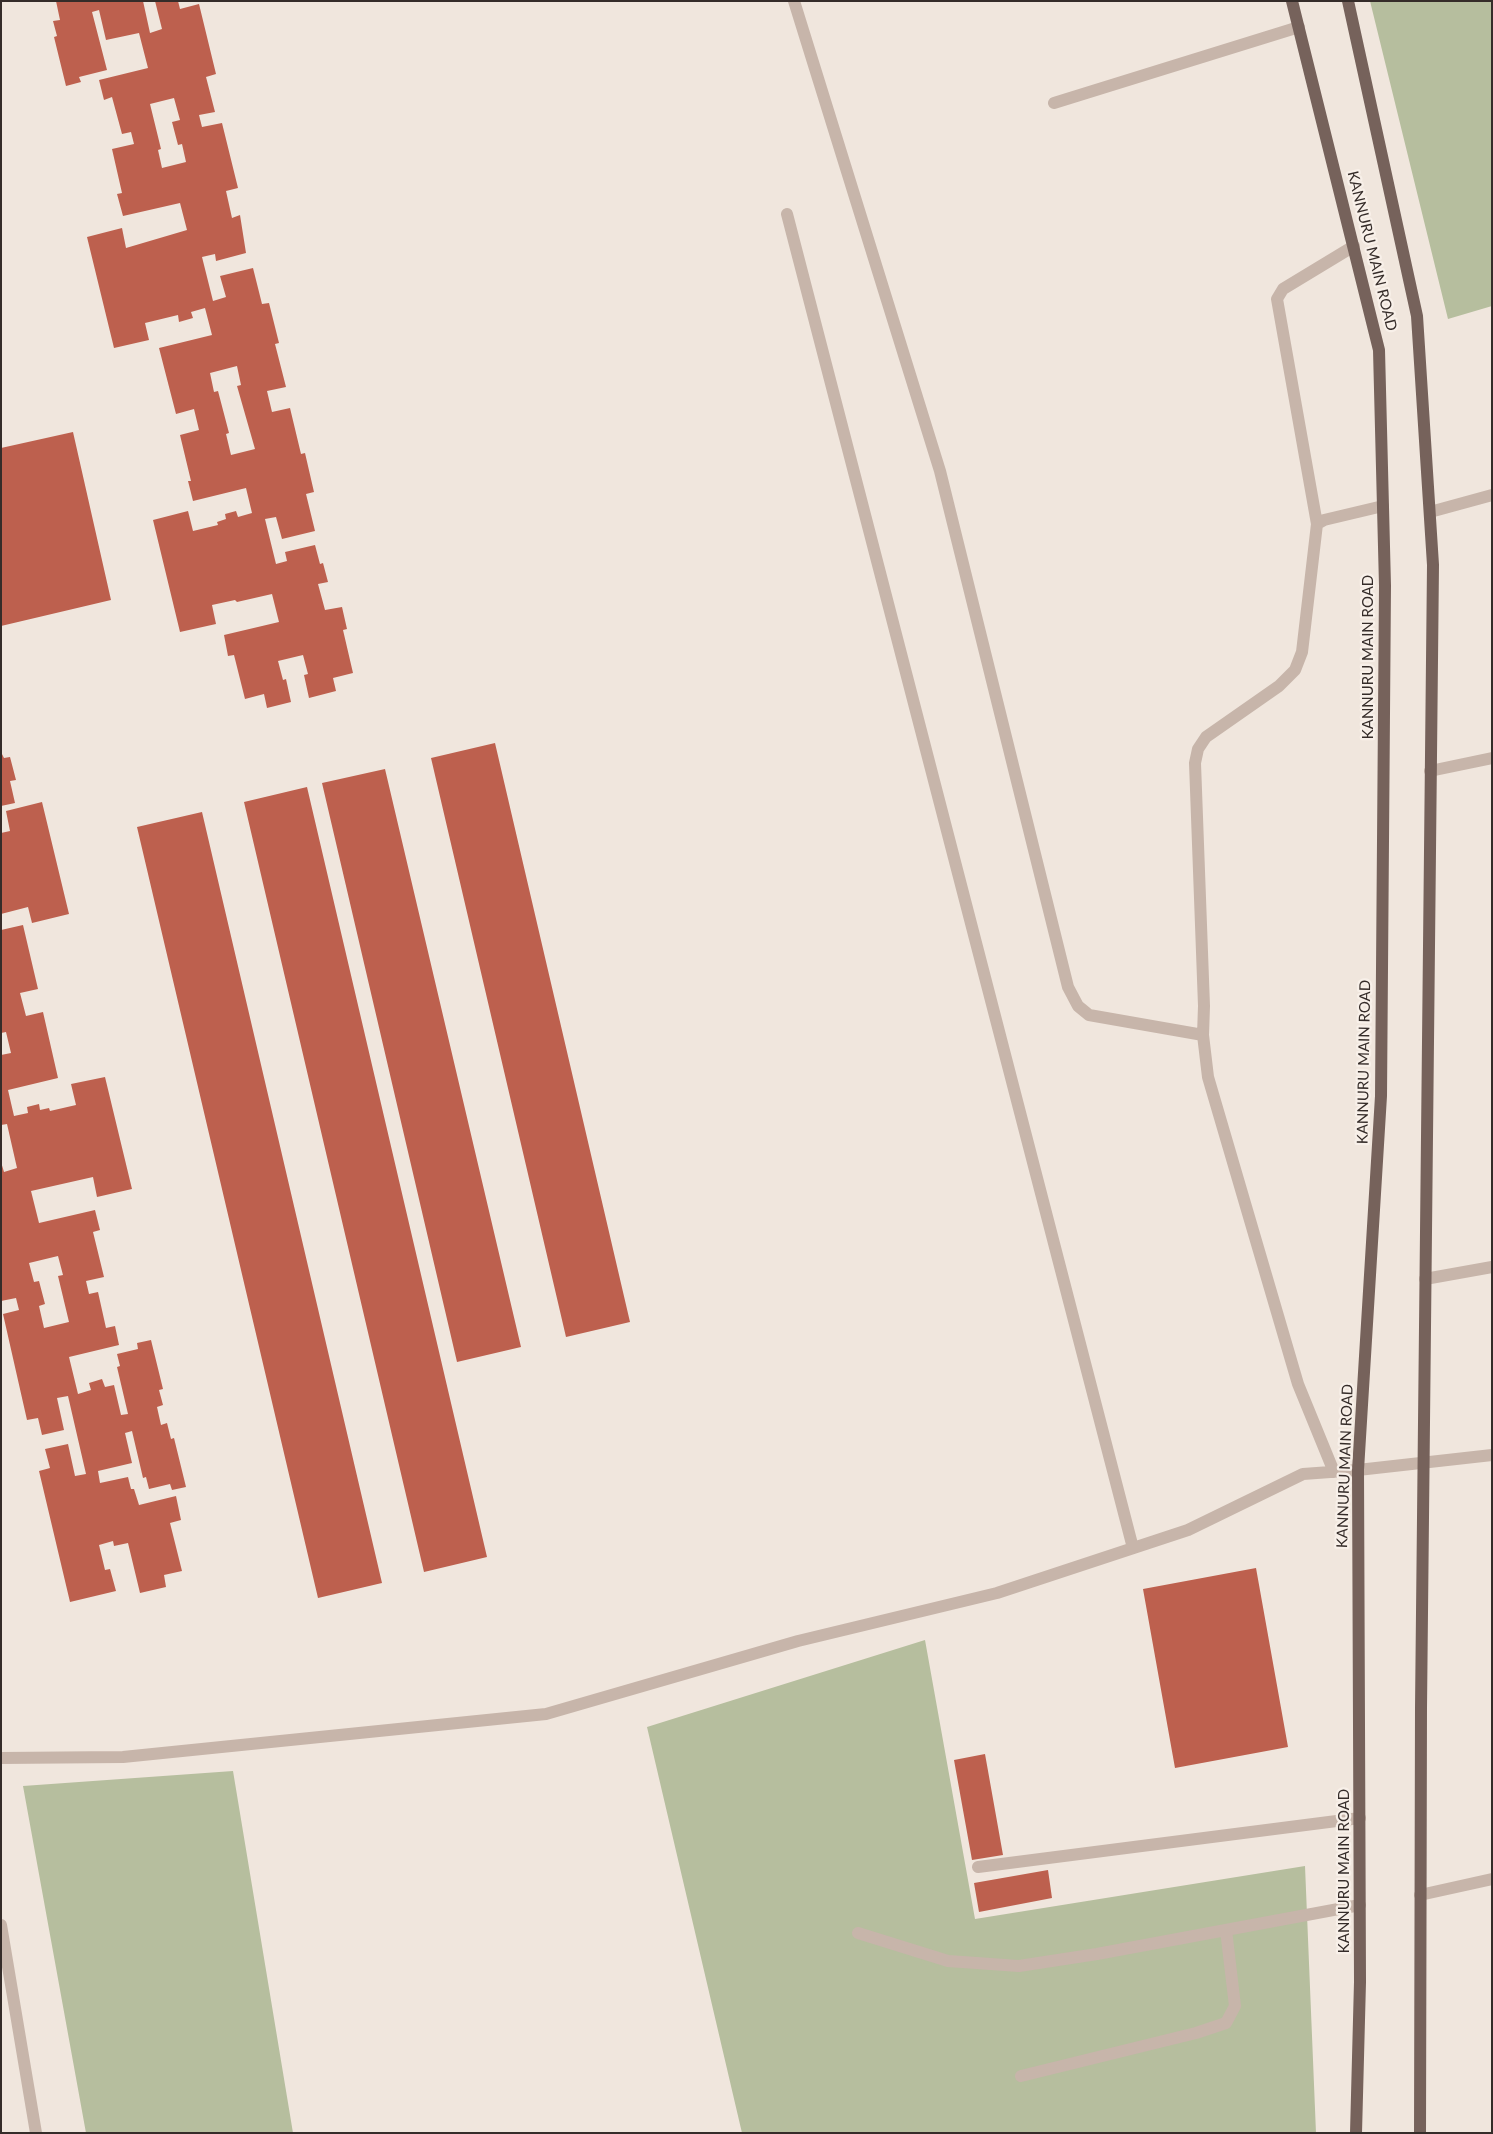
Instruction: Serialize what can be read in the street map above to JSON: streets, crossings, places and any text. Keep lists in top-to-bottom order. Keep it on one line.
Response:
{"streets":{"main road":["KANNURU MAIN ROAD"]}}
